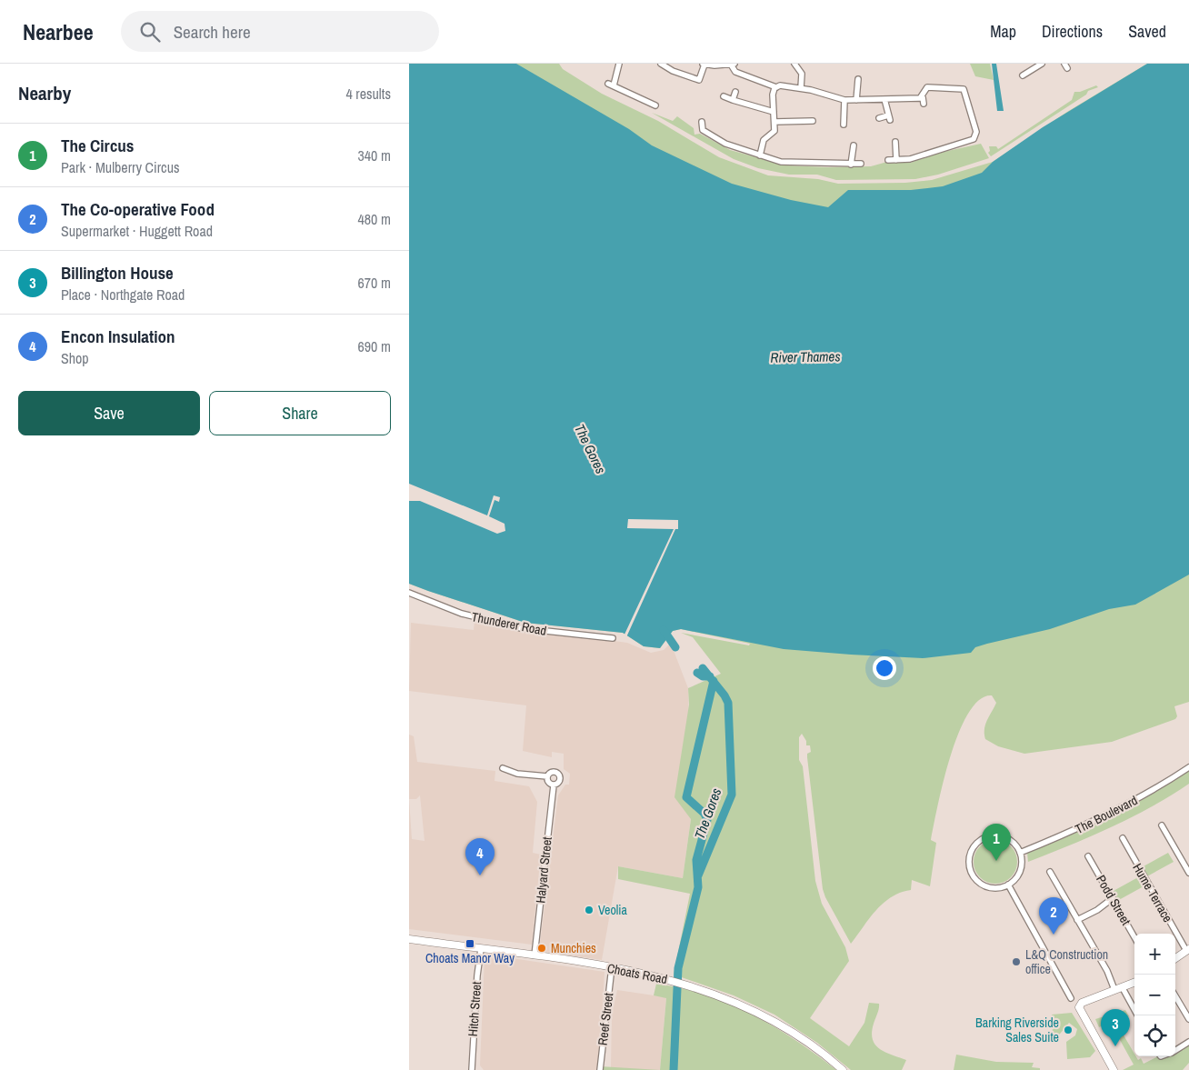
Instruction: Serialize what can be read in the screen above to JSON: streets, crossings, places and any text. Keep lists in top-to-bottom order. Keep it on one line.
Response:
{"streets":{"street":["Thunderer Road","The Boulevard","Halyard Street","Hume Terrace","Podd Street","Choats Road","Hitch Street","Reef Street"]},"crossings":[["Halyard Street","Choats Road"],["Choats Road","Hitch Street"],["Choats Road","Reef Street"]],"water":["River Thames","The Gores"],"places":{"other":["Veolia","Munchies","L&Q Construction office","Barking Riverside Sales Suite"],"transit":["Choats Manor Way"]},"page":{"header":"Nearbee","search":"Search here","nav":["Map","Directions","Saved"],"heading":["Nearby","4 results"],"list":[{"mark":"1","name":"The Circus","note":"Park · Mulberry Circus","value":"340 m"},{"mark":"2","name":"The Co-operative Food","note":"Supermarket · Huggett Road","value":"480 m"},{"mark":"3","name":"Billington House","note":"Place · Northgate Road","value":"670 m"},{"mark":"4","name":"Encon Insulation","note":"Shop","value":"690 m"}],"buttons":["Save","Share"],"pins":["1","4","2","3"],"map_buttons":["+","−"]}}
